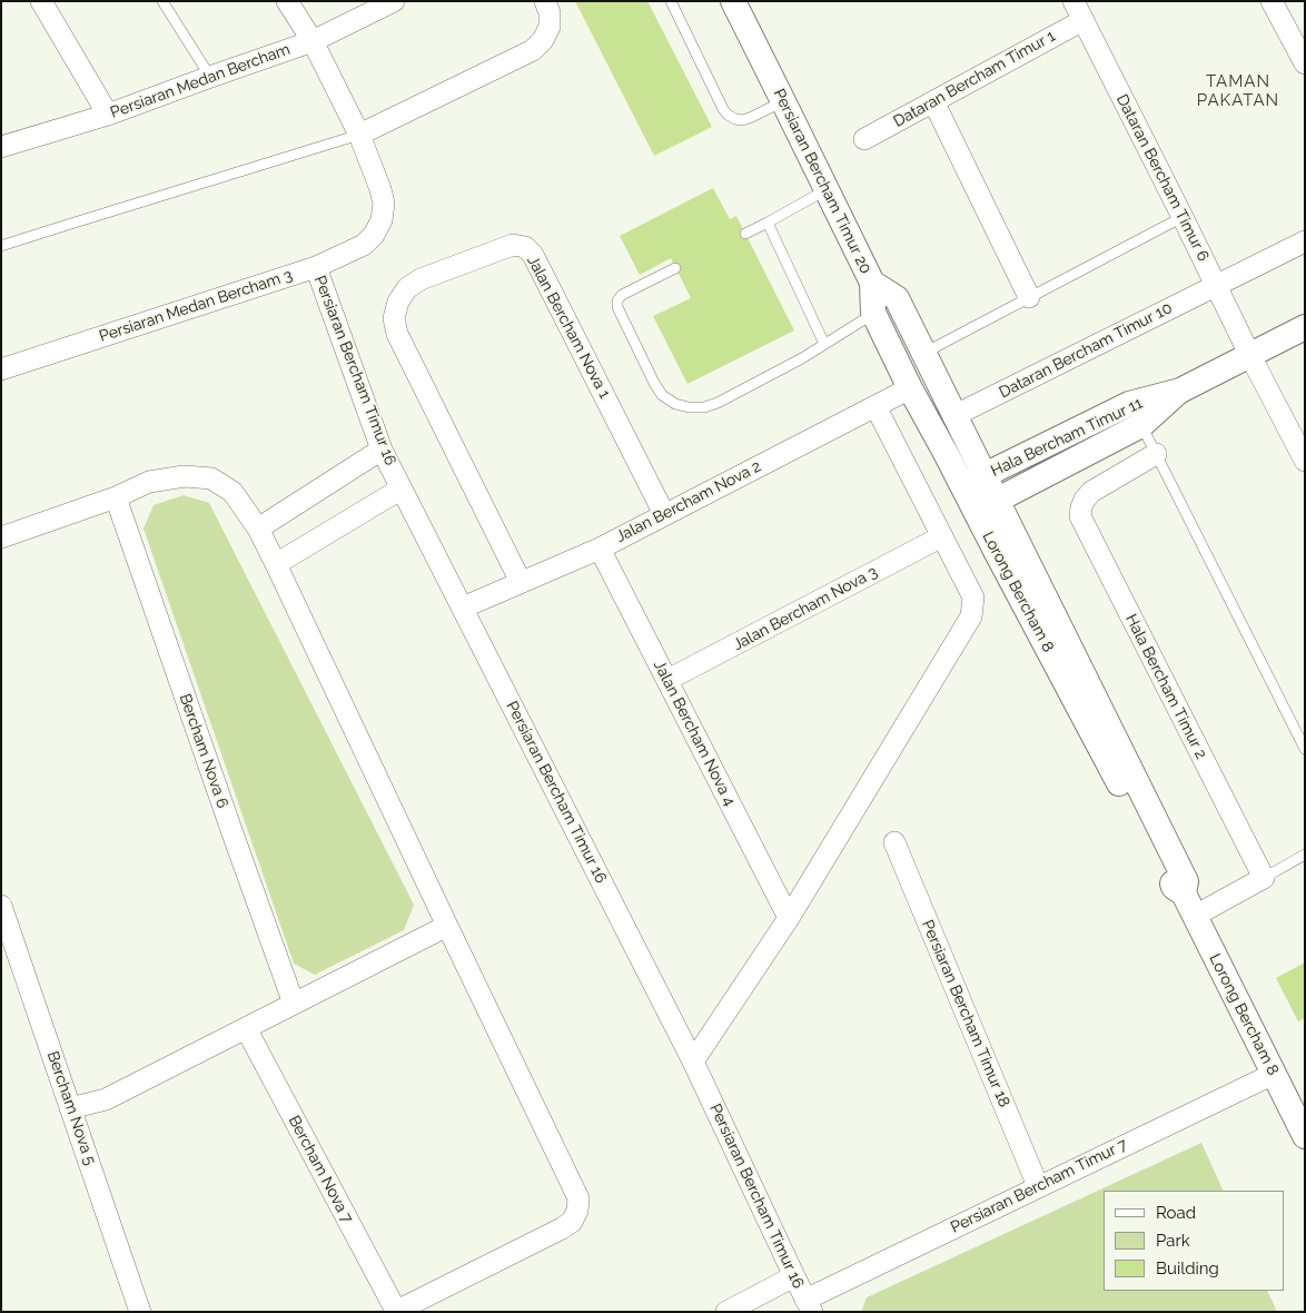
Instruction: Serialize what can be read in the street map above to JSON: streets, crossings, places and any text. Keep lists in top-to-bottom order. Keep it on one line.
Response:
{"streets":{"street":["Dataran Bercham Timur 1","Persiaran Medan Bercham","Dataran Bercham Timur 6","Persiaran Bercham Timur 20","Persiaran Medan Bercham 3","Jalan Bercham Nova 1","Dataran Bercham Timur 10","Persiaran Bercham Timur 16","Hala Bercham Timur 11","Jalan Bercham Nova 2","Lorong Bercham 8","Jalan Bercham Nova 3","Hala Bercham Timur 2","Jalan Bercham Nova 4","Bercham Nova 6","Persiaran Bercham Timur 18","Bercham Nova 5","Bercham Nova 7","Persiaran Bercham Timur 7"]},"crossings":[["Dataran Bercham Timur 1","Dataran Bercham Timur 6"],["Persiaran Medan Bercham","Persiaran Medan Bercham 3"],["Dataran Bercham Timur 6","Dataran Bercham Timur 10"],["Dataran Bercham Timur 6","Hala Bercham Timur 11"],["Persiaran Bercham Timur 20","Lorong Bercham 8"],["Persiaran Medan Bercham 3","Persiaran Bercham Timur 16"],["Jalan Bercham Nova 1","Jalan Bercham Nova 2"],["Persiaran Bercham Timur 16","Jalan Bercham Nova 2"],["Persiaran Bercham Timur 16","Persiaran Bercham Timur 7"],["Hala Bercham Timur 11","Lorong Bercham 8"],["Jalan Bercham Nova 2","Lorong Bercham 8"],["Jalan Bercham Nova 2","Jalan Bercham Nova 4"],["Lorong Bercham 8","Persiaran Bercham Timur 7"],["Jalan Bercham Nova 3","Jalan Bercham Nova 4"],["Persiaran Bercham Timur 18","Persiaran Bercham Timur 7"]],"districts":["TAMAN PAKATAN"],"legend":["Road","Park","Building"]}
